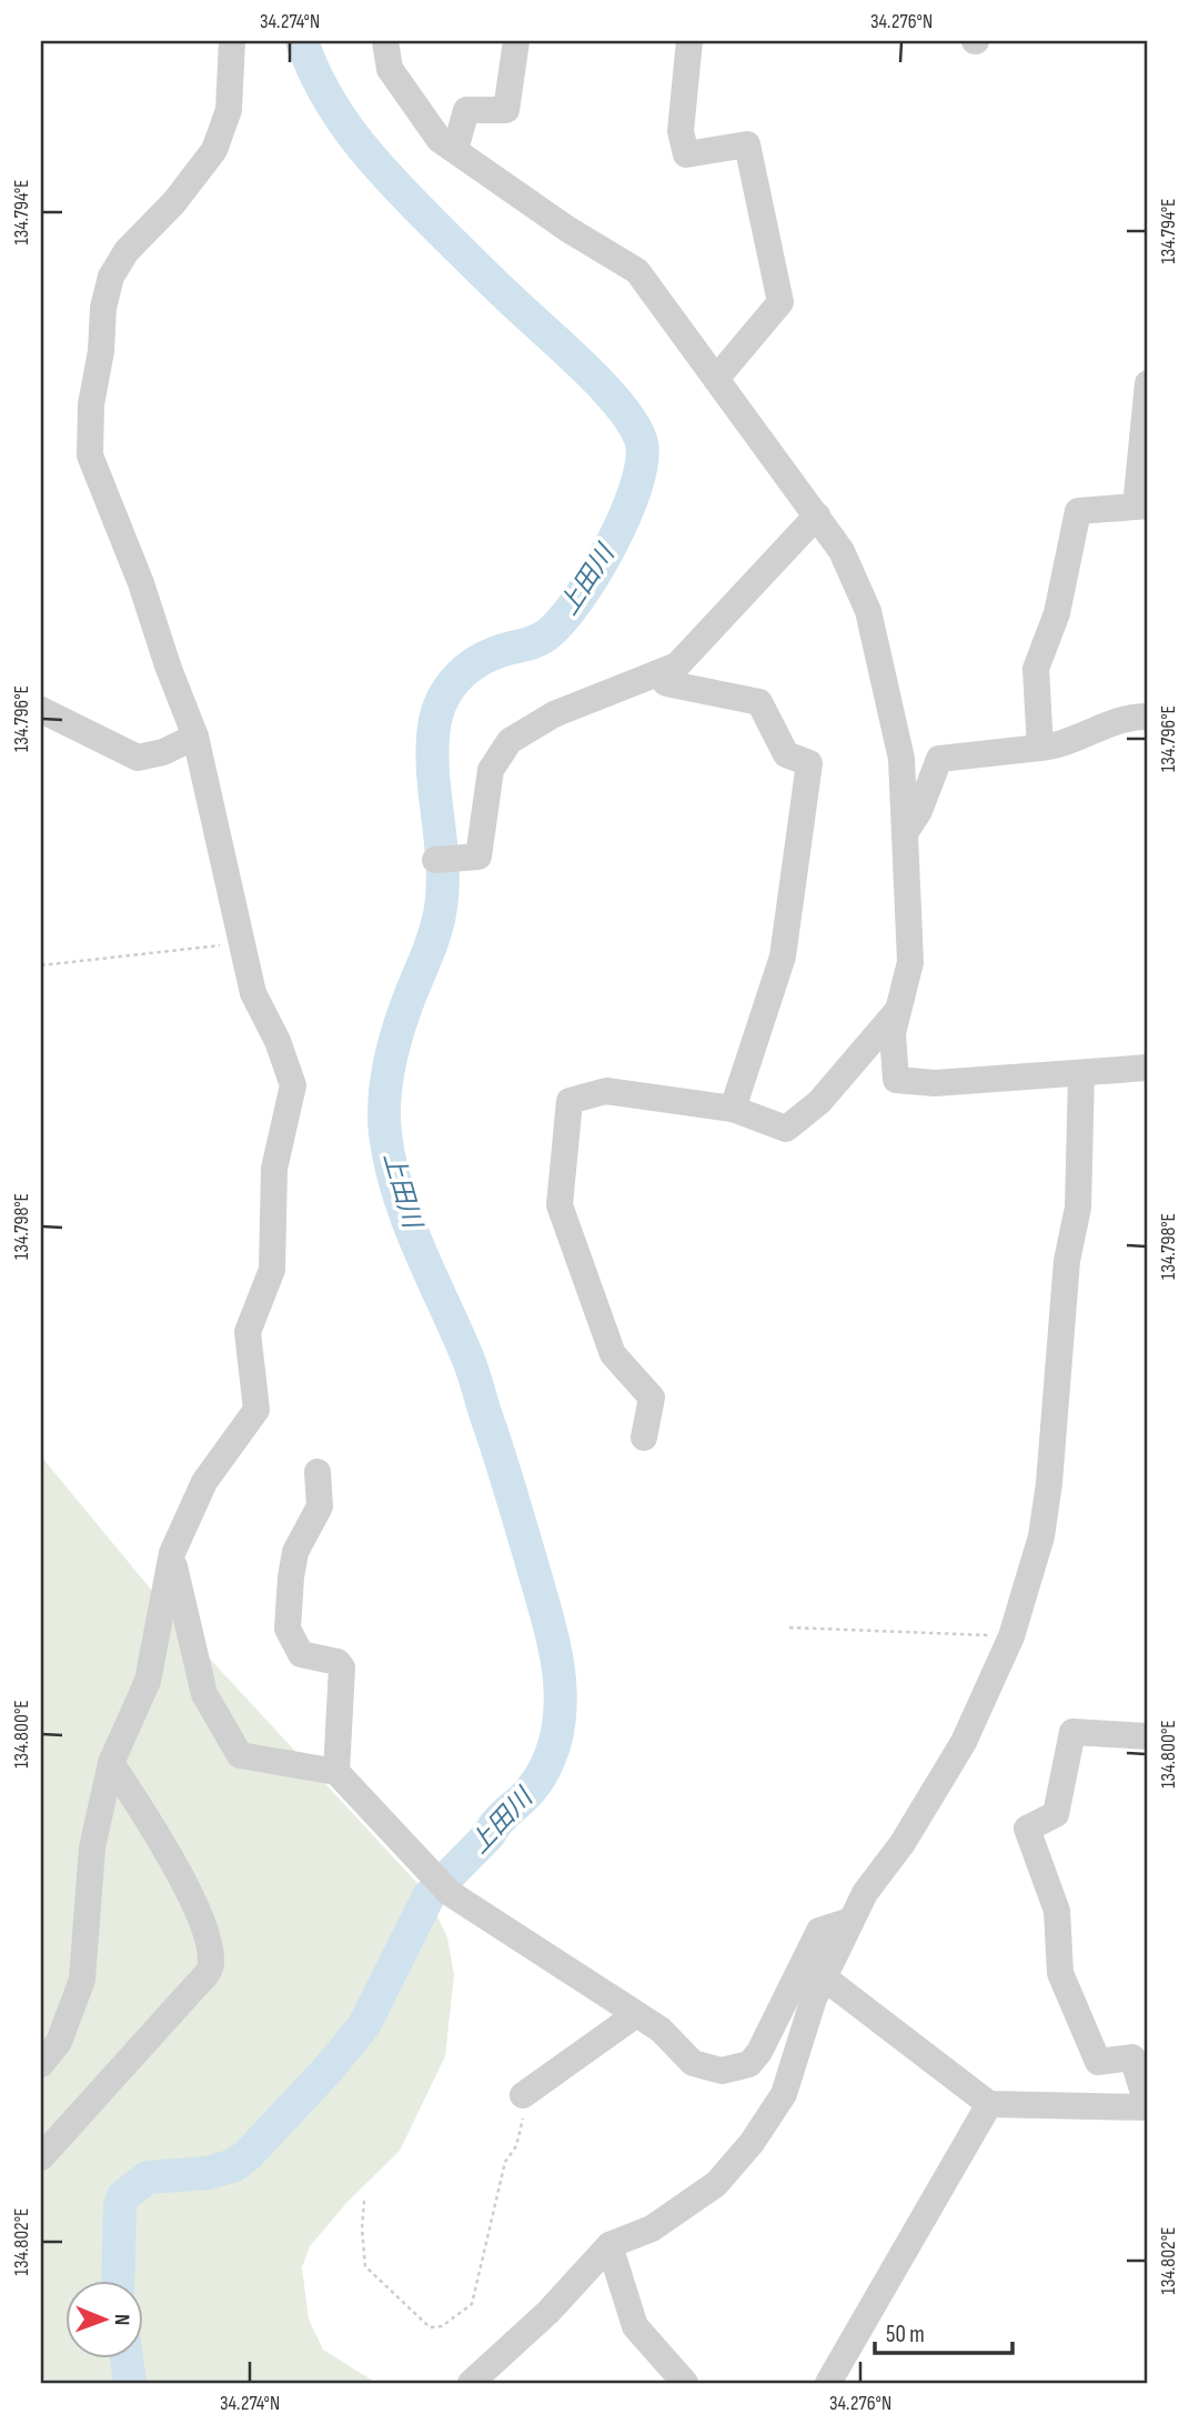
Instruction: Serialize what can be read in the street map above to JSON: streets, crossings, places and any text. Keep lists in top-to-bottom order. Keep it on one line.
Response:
{"water":["上田川"],"scale_bar":"50 m","north":"right","coordinates":["34.274°N","34.276°N","134.794°E","134.796°E","134.798°E","134.800°E","134.802°E"]}
